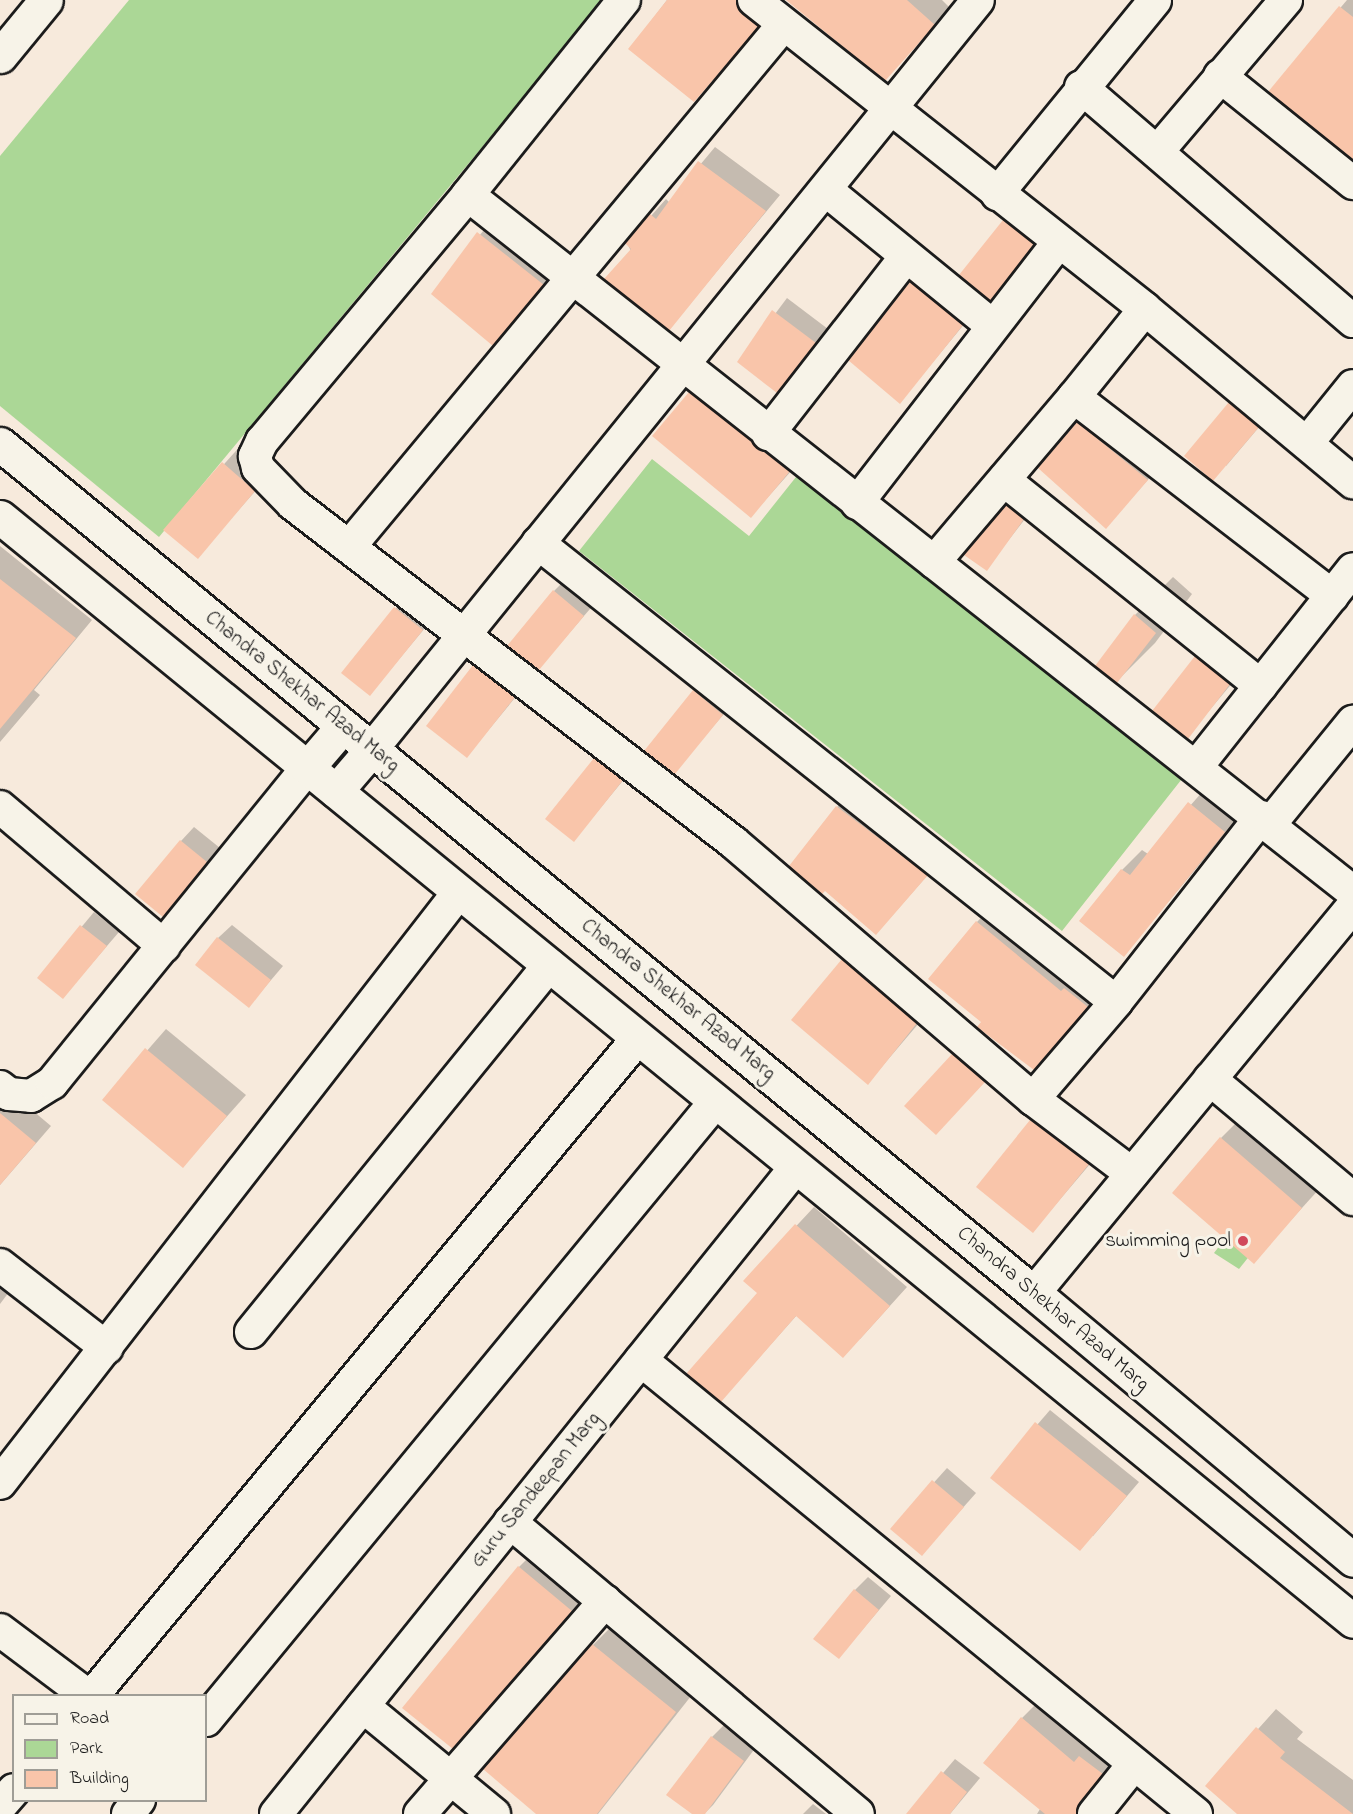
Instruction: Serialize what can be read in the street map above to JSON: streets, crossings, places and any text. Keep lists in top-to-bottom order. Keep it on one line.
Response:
{"streets":{"street":["Chandra Shekhar Azad Marg","Guru Sandeepan Marg"]},"places":["swimming pool"],"legend":["Road","Park","Building"]}
